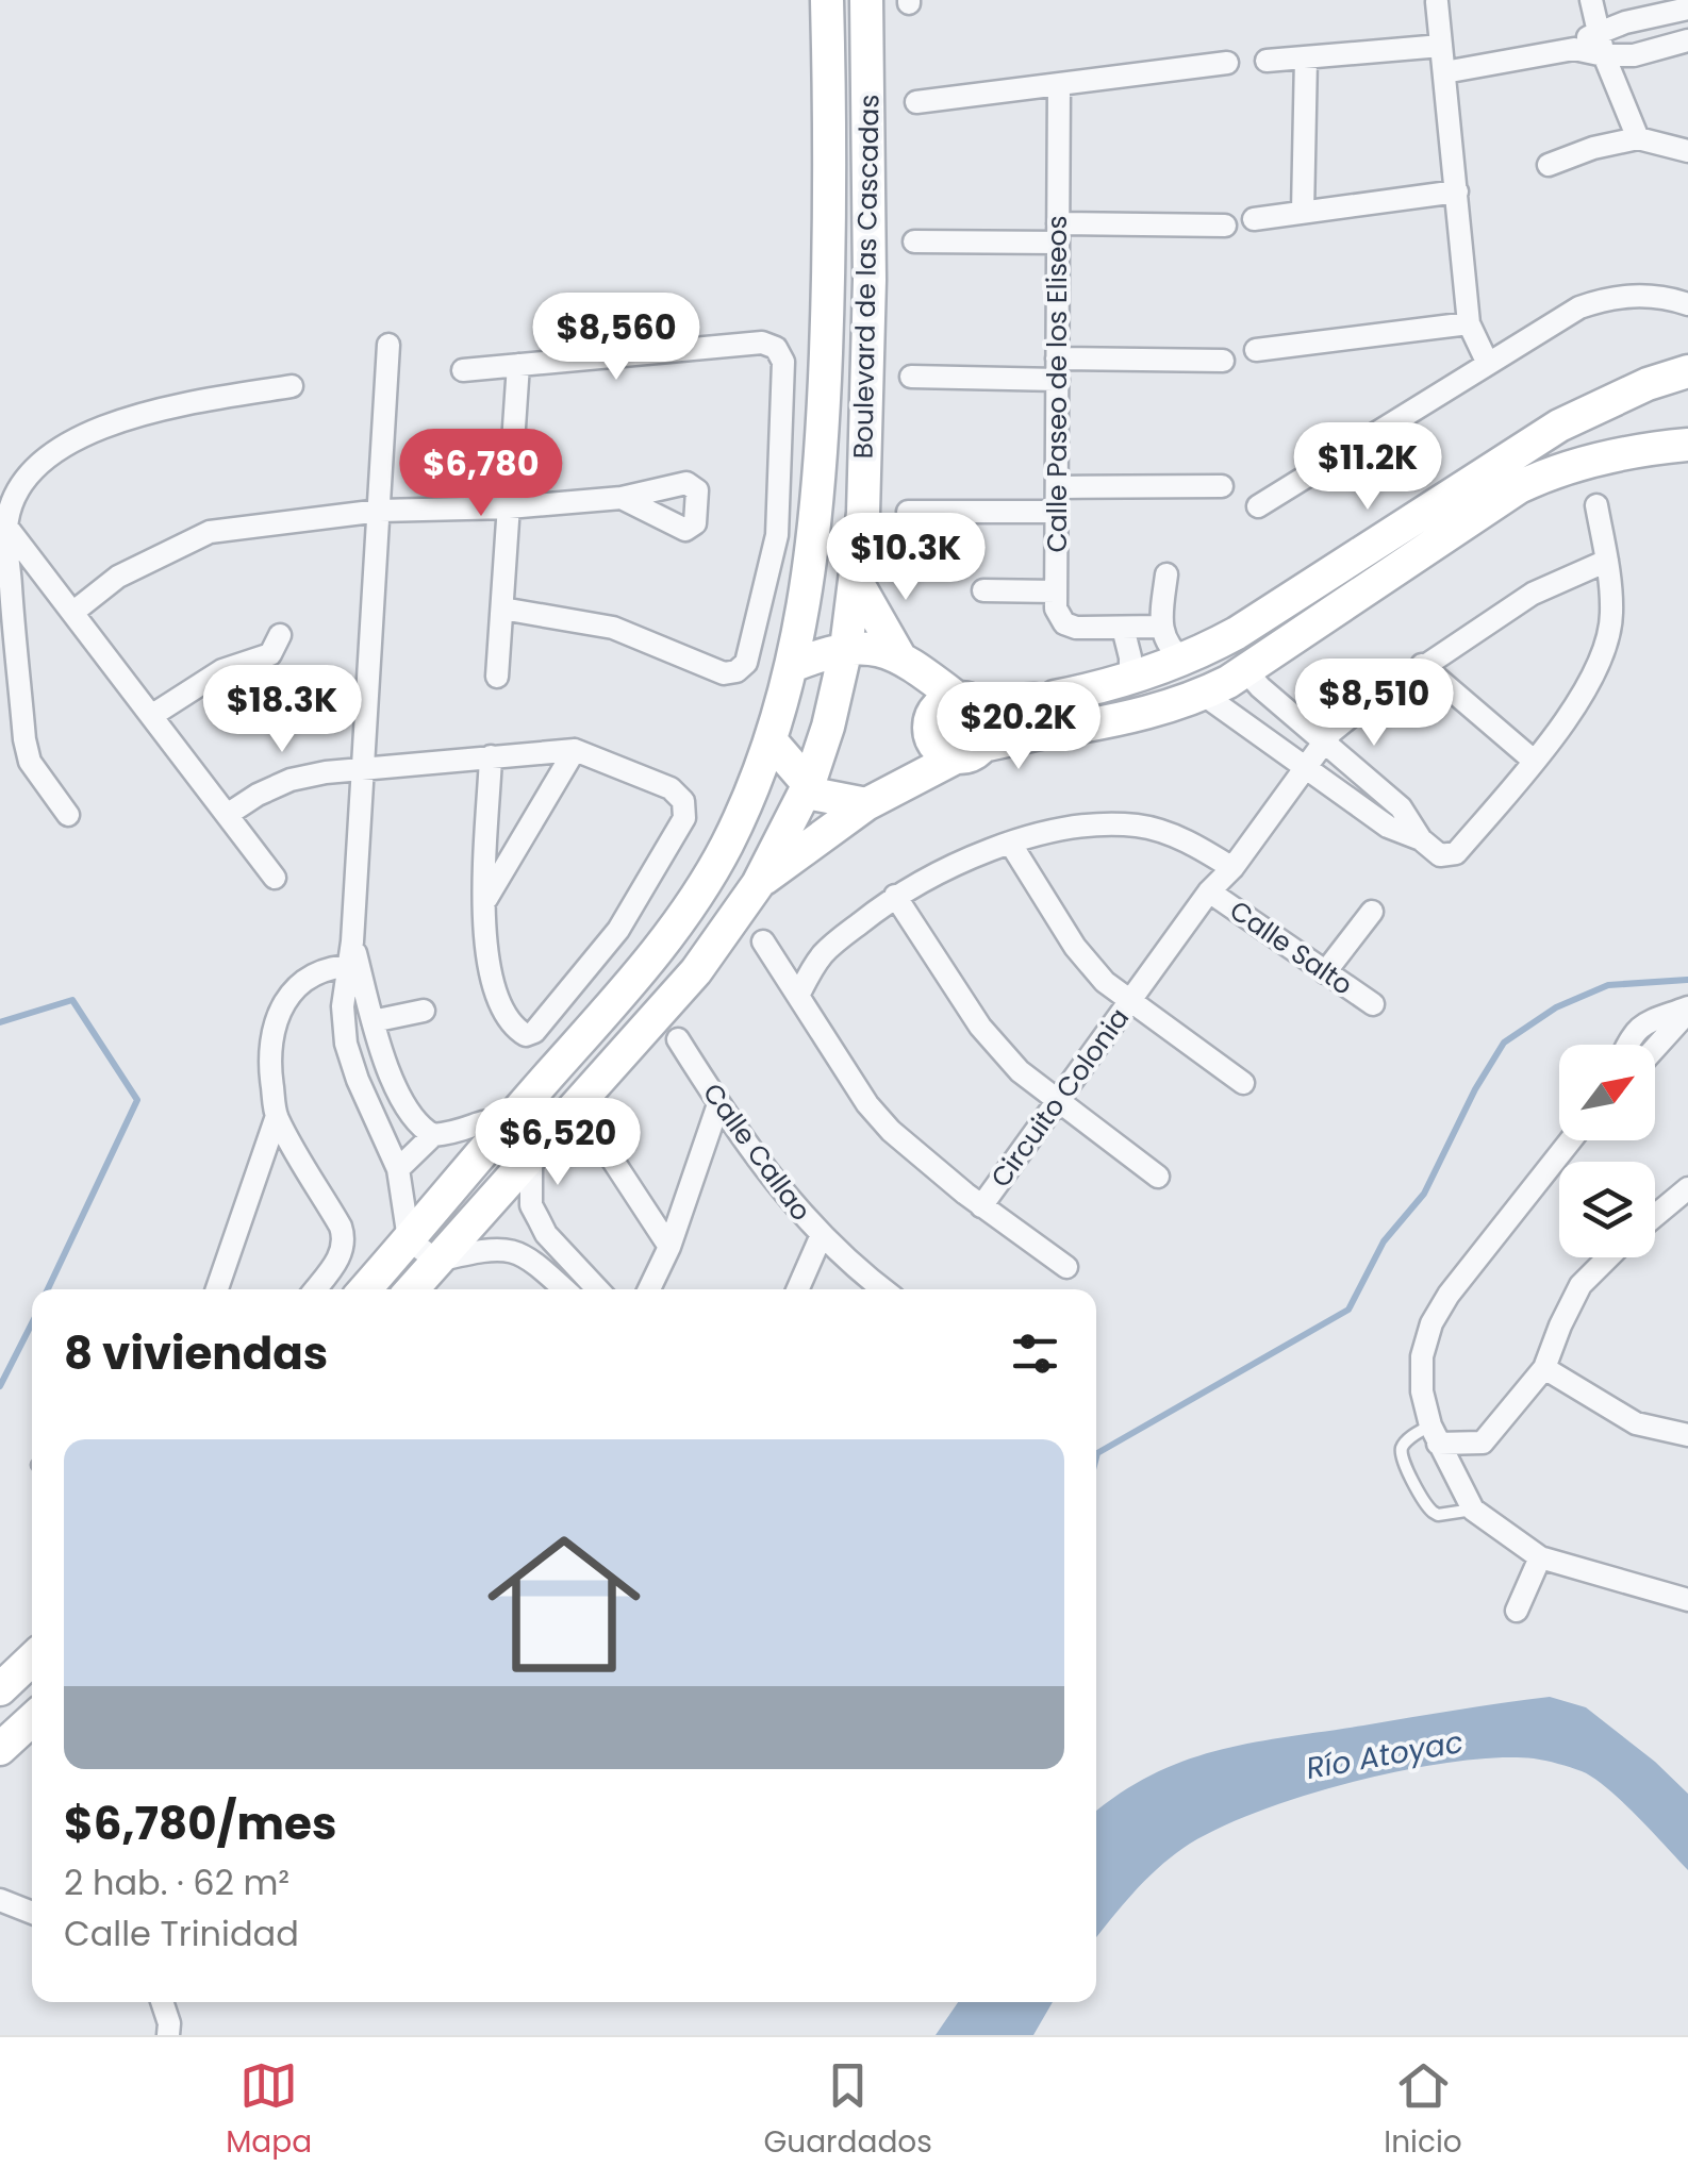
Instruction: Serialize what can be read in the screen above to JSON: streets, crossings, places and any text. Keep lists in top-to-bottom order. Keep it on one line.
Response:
{"streets":{"main road":["Boulevard de las Cascadas"],"street":["Calle Paseo de los Eliseos","Calle Salto","Circuito Colonia","Calle Callao"]},"crossings":[["Calle Salto","Circuito Colonia"]],"water":["Río Atoyac"],"north":"top right","page":{"price":["$8,560","$11.2K","$6,780","$10.3K","$8,510","$18.3K","$20.2K","$6,520"],"heading":"8 viviendas","list":[{"name":"$6,780/mes","note":"2 hab. · 62 m² · Calle Trinidad"}],"tabs":["Mapa","Guardados","Inicio"]}}
